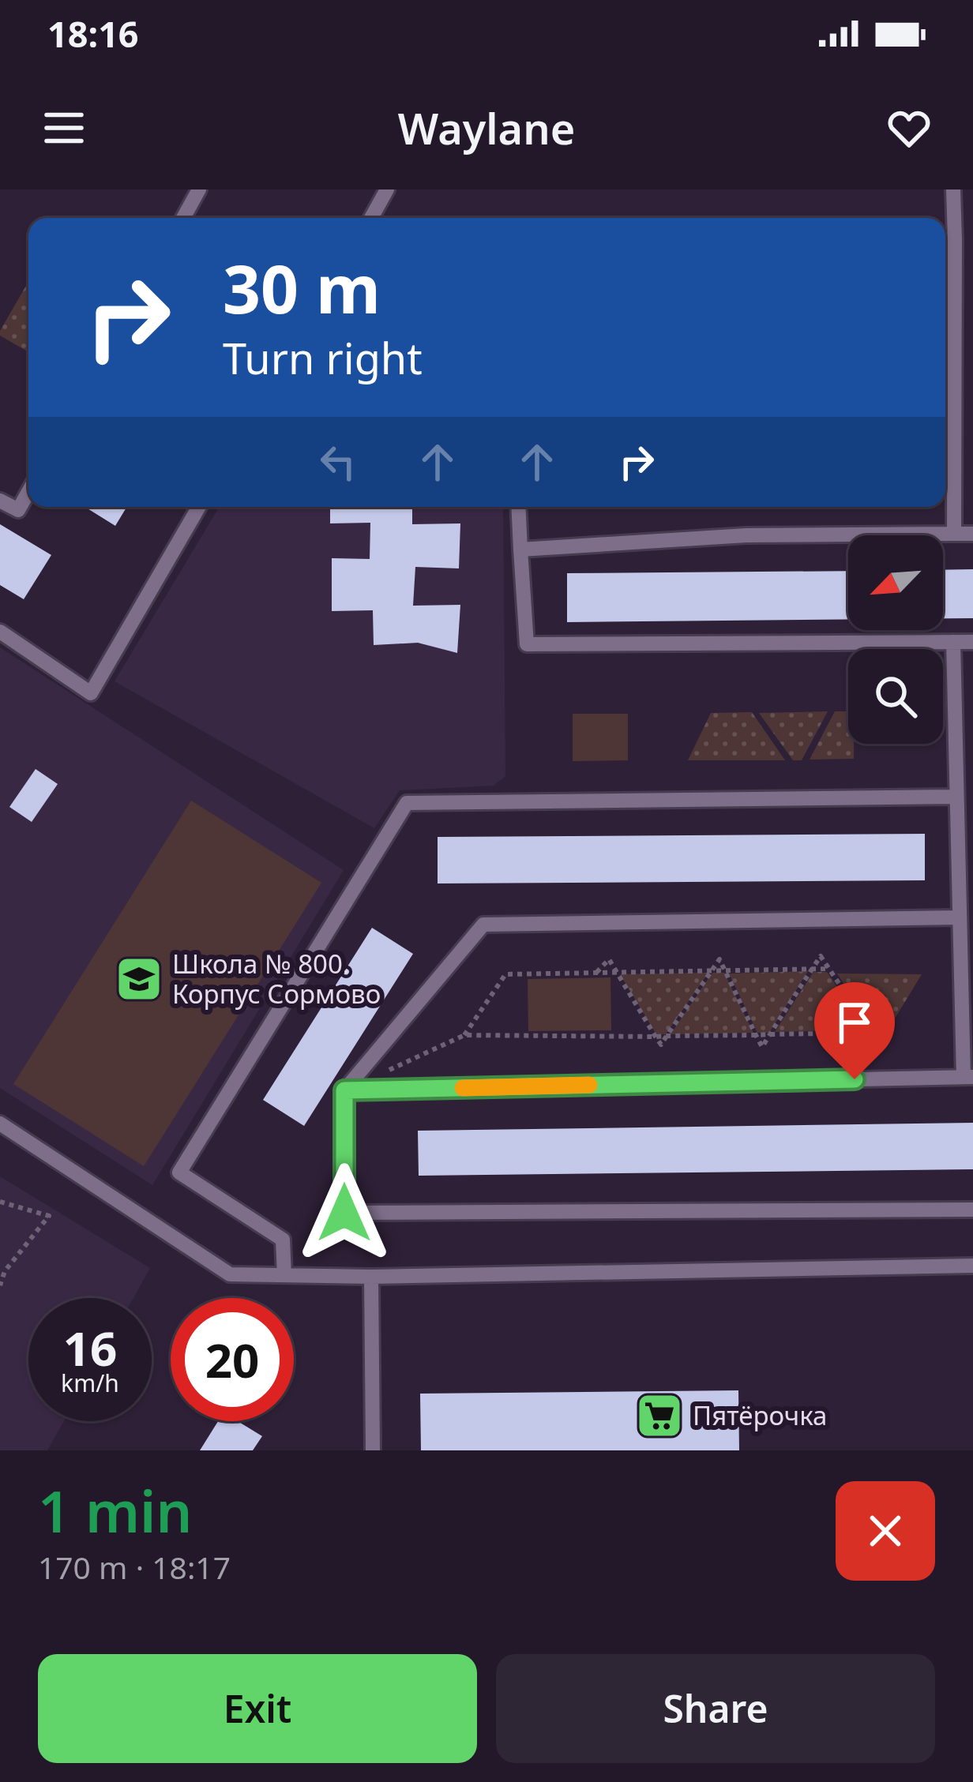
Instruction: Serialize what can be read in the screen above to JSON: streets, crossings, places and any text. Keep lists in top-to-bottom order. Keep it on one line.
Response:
{"places":{"school or university":["Школа № 800. Корпус Сормово"],"supermarket":["Пятёрочка"]},"north":"bottom left","page":{"status":"18:16","header":"Waylane","turn":["30 m","Turn right"],"speed":"16 km/h","limit":"20","heading":["1 min","170 m · 18:17"],"buttons":["Exit","Share"]}}
